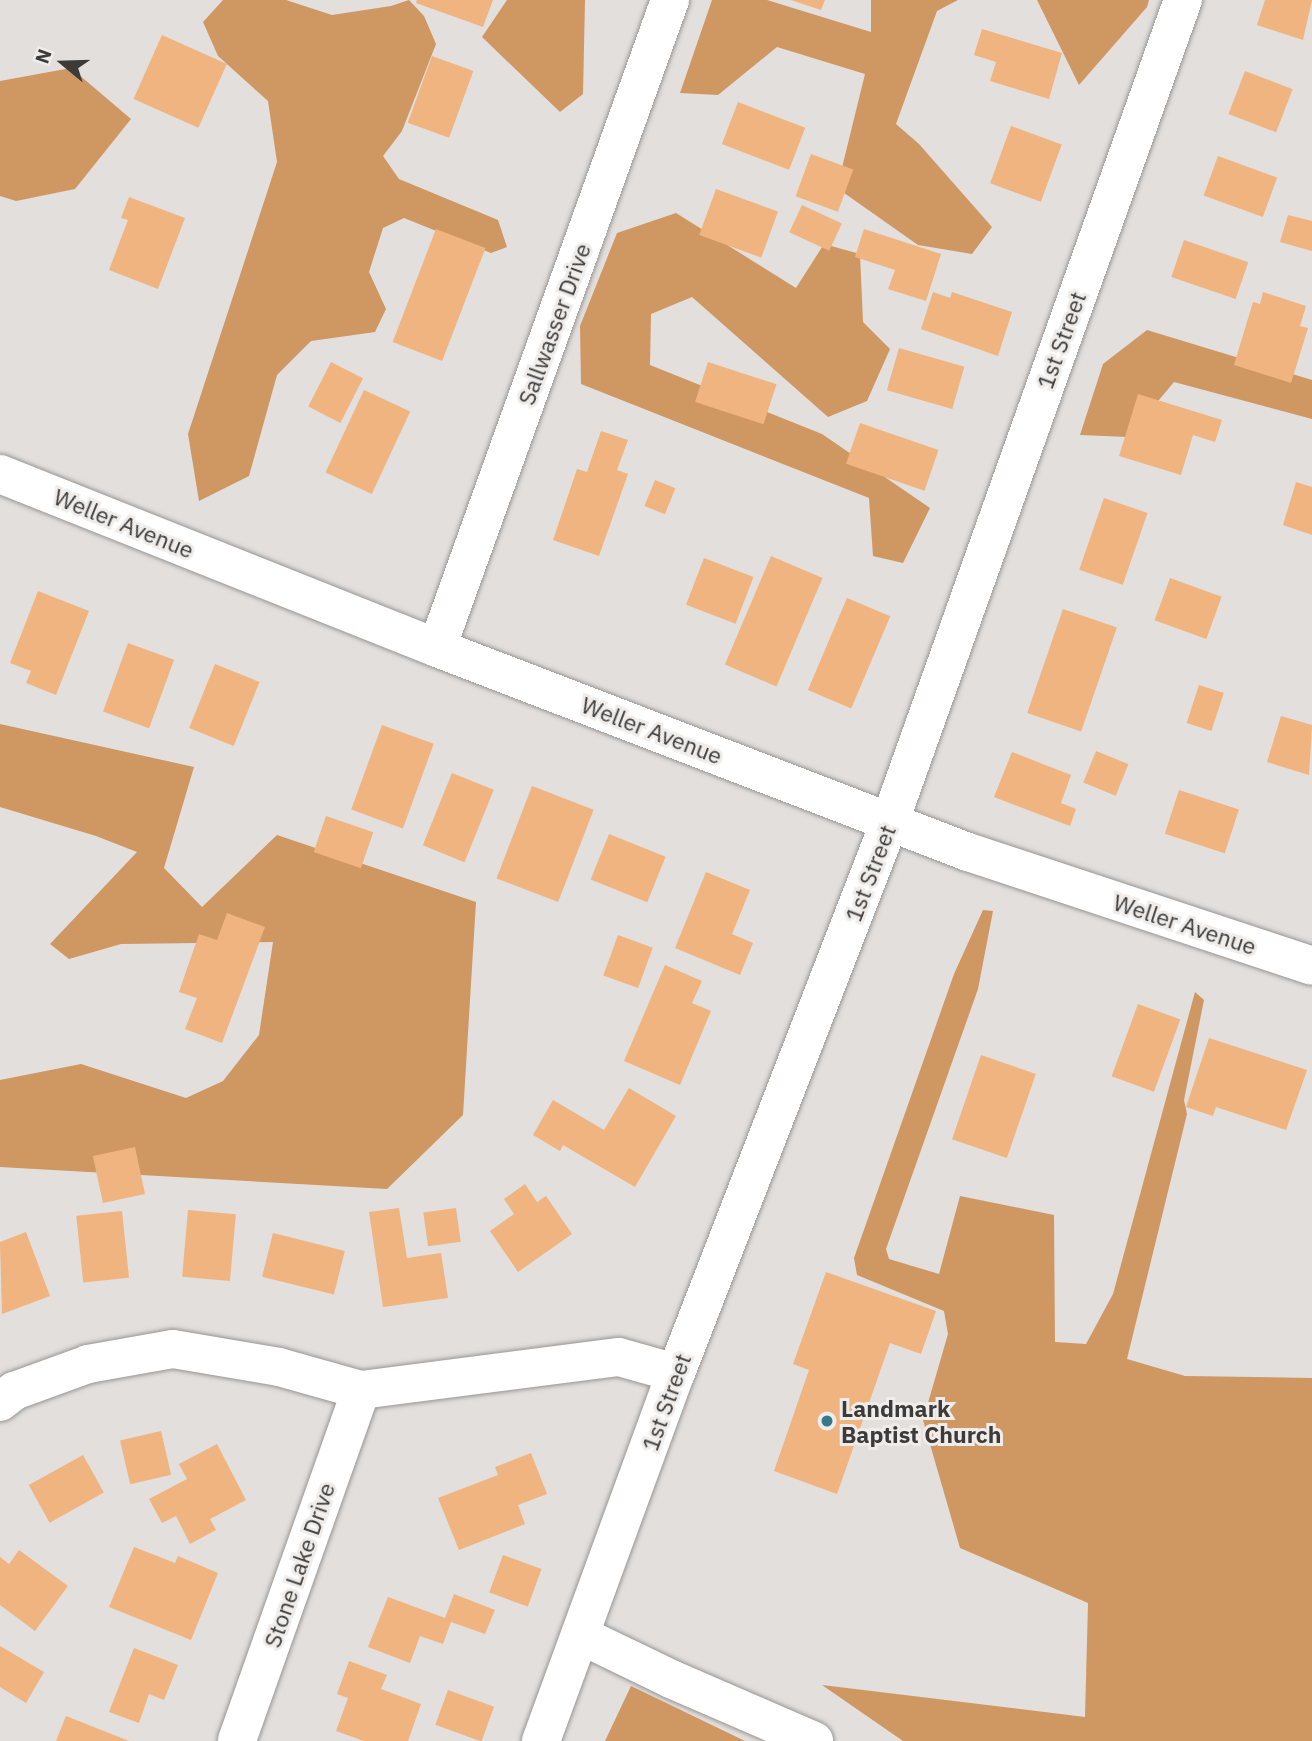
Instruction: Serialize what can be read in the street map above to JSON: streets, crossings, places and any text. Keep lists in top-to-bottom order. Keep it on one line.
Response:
{"streets":{"street":["Sallwasser Drive","1st Street","Weller Avenue","Stone Lake Drive"]},"crossings":[["Sallwasser Drive","Weller Avenue"],["1st Street","Weller Avenue"]],"places":["Landmark Baptist Church"],"north":"left"}
